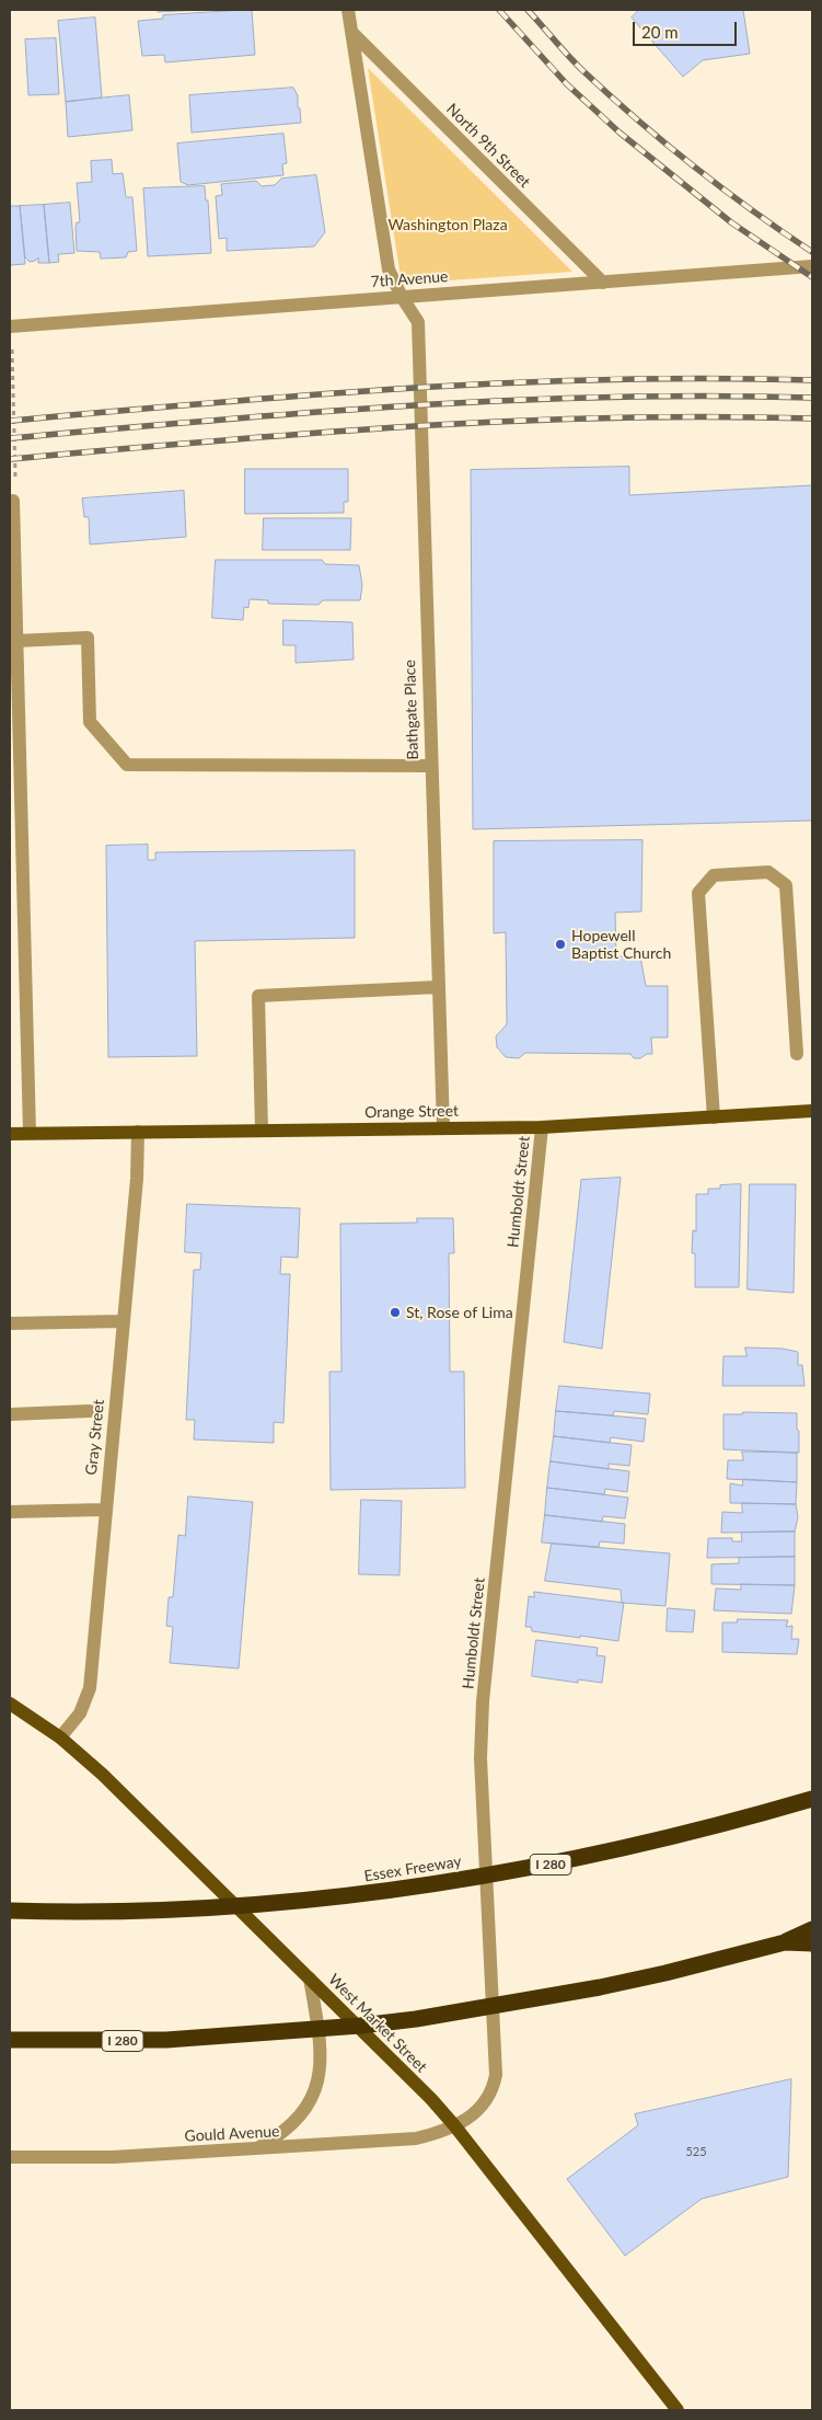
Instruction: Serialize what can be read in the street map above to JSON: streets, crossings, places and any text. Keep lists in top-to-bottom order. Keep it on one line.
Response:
{"streets":{"highway":["I 280","Essex Freeway"],"main road":["Orange Street","West Market Street"],"street":["North 9th Street","7th Avenue","Bathgate Place","Humboldt Street","Gray Street","Gould Avenue"]},"crossings":[["North 9th Street","7th Avenue"],["7th Avenue","Bathgate Place"],["Bathgate Place","Orange Street"],["Orange Street","Humboldt Street"],["Orange Street","Gray Street"],["Humboldt Street","West Market Street"],["Humboldt Street","Gould Avenue"],["Gray Street","West Market Street"],["West Market Street","Gould Avenue"]],"parks":["Washington Plaza"],"places":["Hopewell Baptist Church","St, Rose of Lima"],"house_numbers":["525"],"scale_bar":"20 m"}
